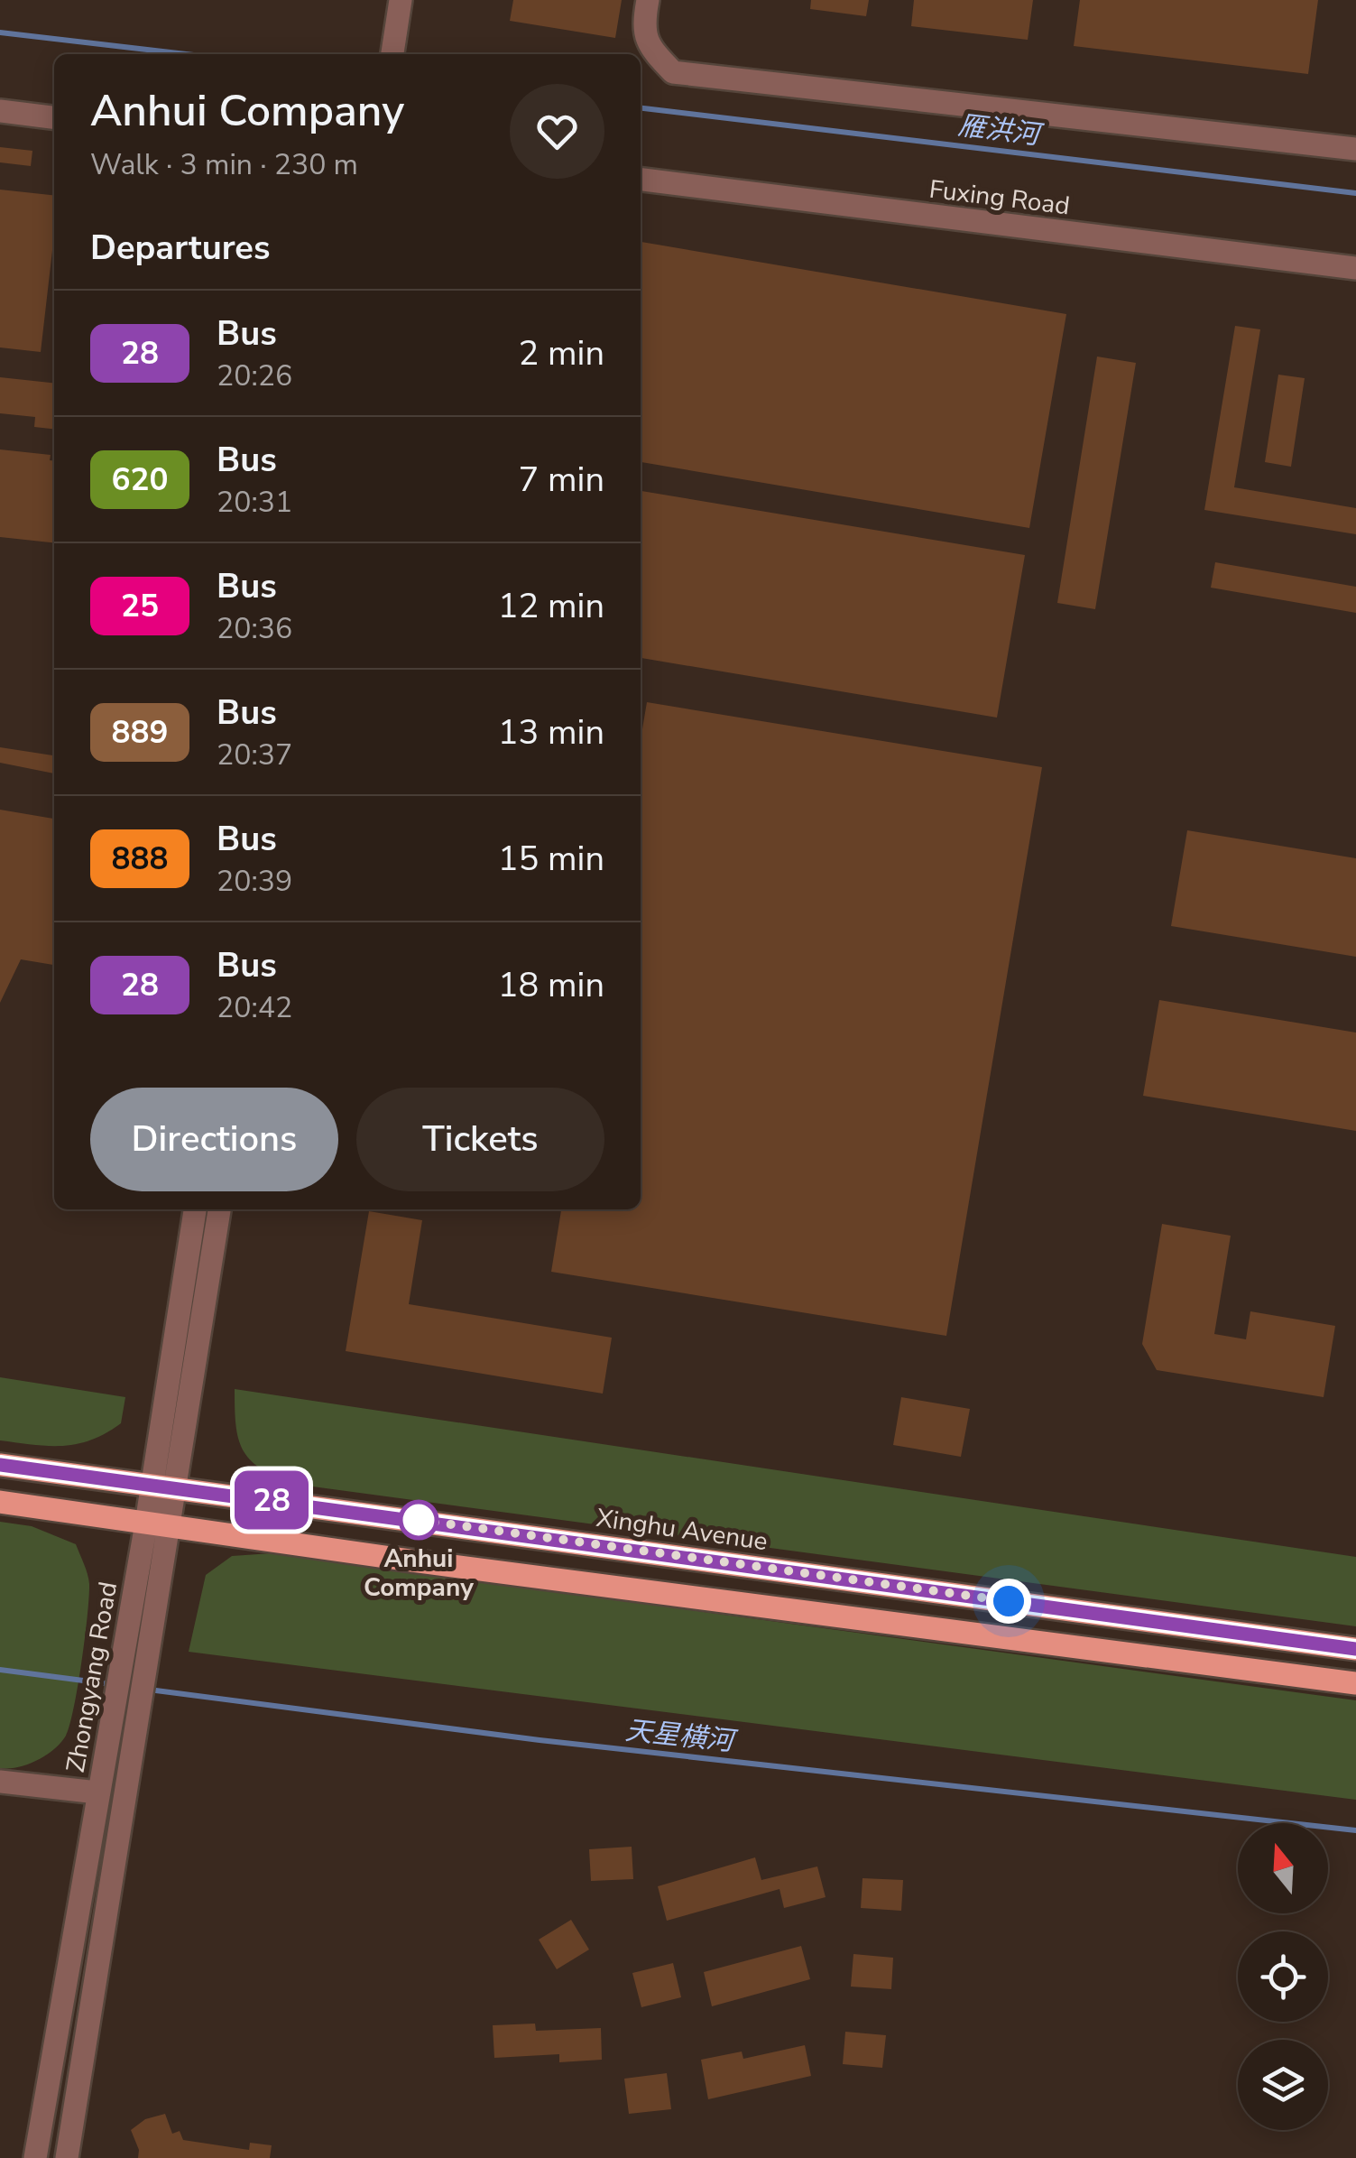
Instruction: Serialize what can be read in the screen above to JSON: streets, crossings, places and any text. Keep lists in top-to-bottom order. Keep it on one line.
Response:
{"streets":{"main road":["Xinghu Avenue"],"street":["Fuxing Road","Zhongyang Road"]},"crossings":[["Xinghu Avenue","Zhongyang Road"]],"water":["雁洪河","天星横河"],"places":["Anhui Company"],"lines":["bus line 28"],"north":"top","page":{"on_map":"28","heading":[["Anhui Company","Walk · 3 min · 230 m"],"Departures"],"list":[{"mark":"28","name":"Bus","note":"20:26","value":"2 min"},{"mark":"620","name":"Bus","note":"20:31","value":"7 min"},{"mark":"25","name":"Bus","note":"20:36","value":"12 min"},{"mark":"889","name":"Bus","note":"20:37","value":"13 min"},{"mark":"888","name":"Bus","note":"20:39","value":"15 min"},{"mark":"28","name":"Bus","note":"20:42","value":"18 min"}],"buttons":["Directions","Tickets"]}}
